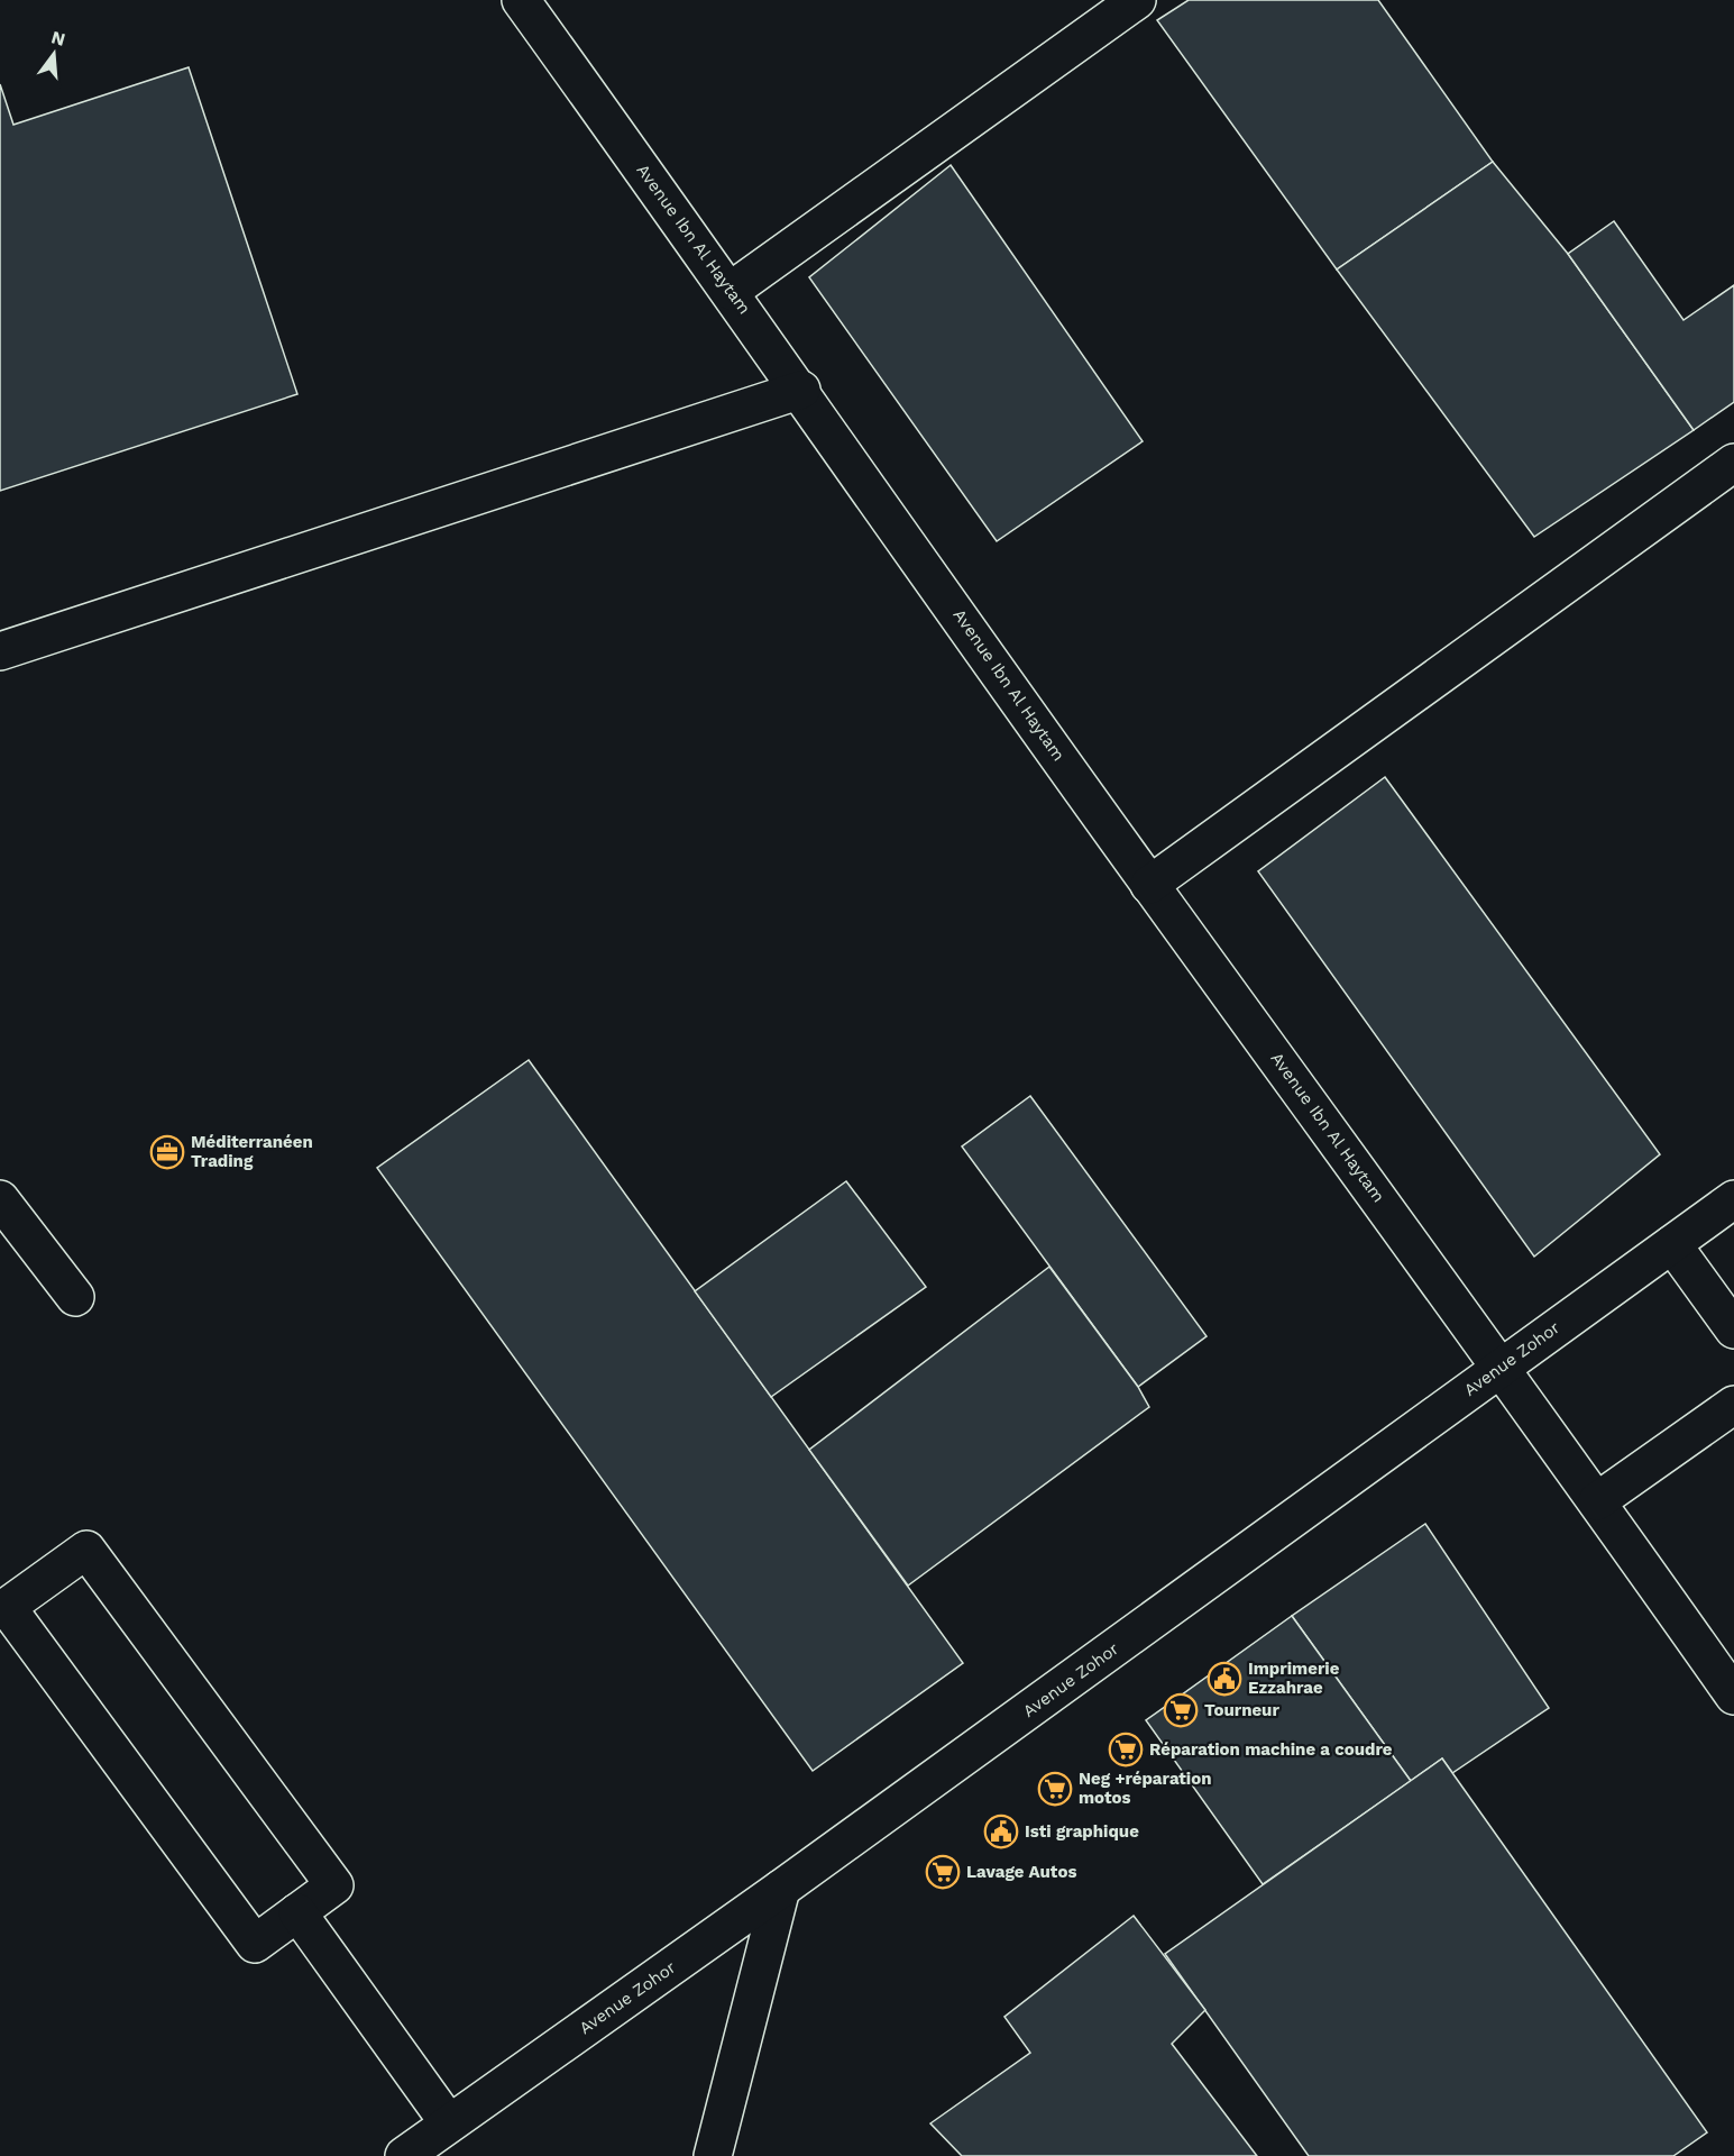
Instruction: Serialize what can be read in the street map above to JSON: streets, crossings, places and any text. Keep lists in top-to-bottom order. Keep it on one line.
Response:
{"streets":{"street":["Avenue Ibn Al Haytam","Avenue Zohor"]},"crossings":[["Avenue Ibn Al Haytam","Avenue Zohor"]],"places":{"office":["Méditerranéen Trading"],"public building":["Imprimerie Ezzahrae","Isti graphique"],"supermarket":["Tourneur","Réparation machine a coudre","Neg +réparation motos","Lavage Autos"]},"north":"top"}
